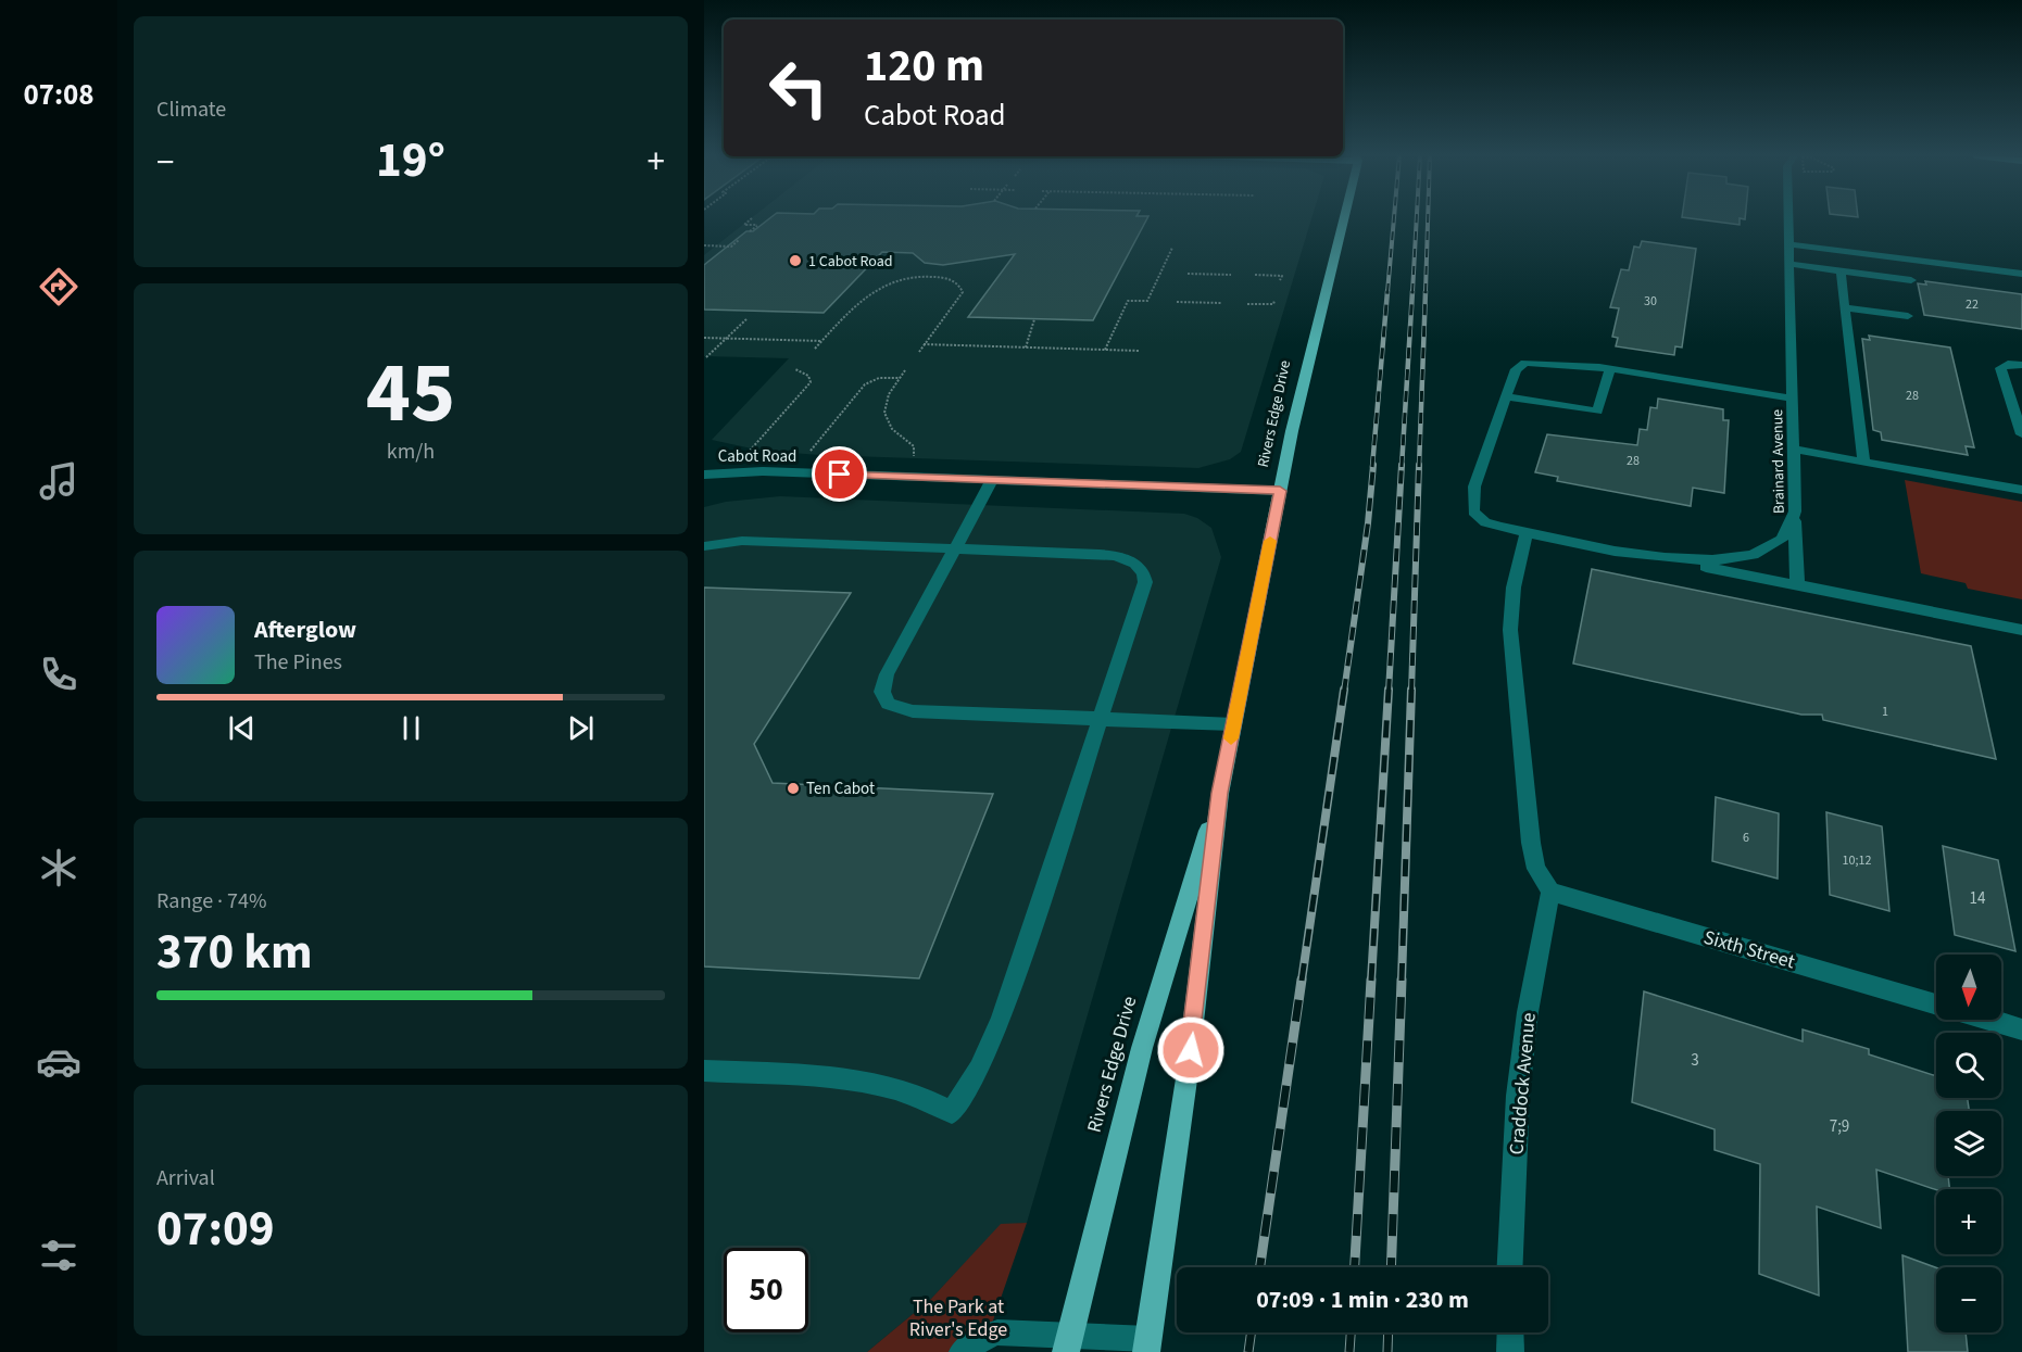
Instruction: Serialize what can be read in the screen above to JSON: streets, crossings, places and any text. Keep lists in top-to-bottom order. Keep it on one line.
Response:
{"streets":{"main road":["Rivers Edge Drive"],"street":["Cabot Road","Brainard Avenue","Sixth Street","Craddock Avenue"]},"crossings":[["Rivers Edge Drive","Cabot Road"],["Sixth Street","Craddock Avenue"]],"parks":["The Park at River's Edge"],"places":["1 Cabot Road","Ten Cabot"],"house_numbers":["30","22","28","28","1","6","10;12","14","3","7;9"],"north":"bottom","page":{"tabs":"07:08","tile":["Climate",["45","km/h"],["Range · 74%","370 km"],["Arrival","07:09"]],"turn":["120 m","Cabot Road"],"heat":["−","19°","+"],"song":["Afterglow","The Pines"],"map_buttons":["+","−"],"limit":"50","trip":"07:09 · 1 min · 230 m"}}
